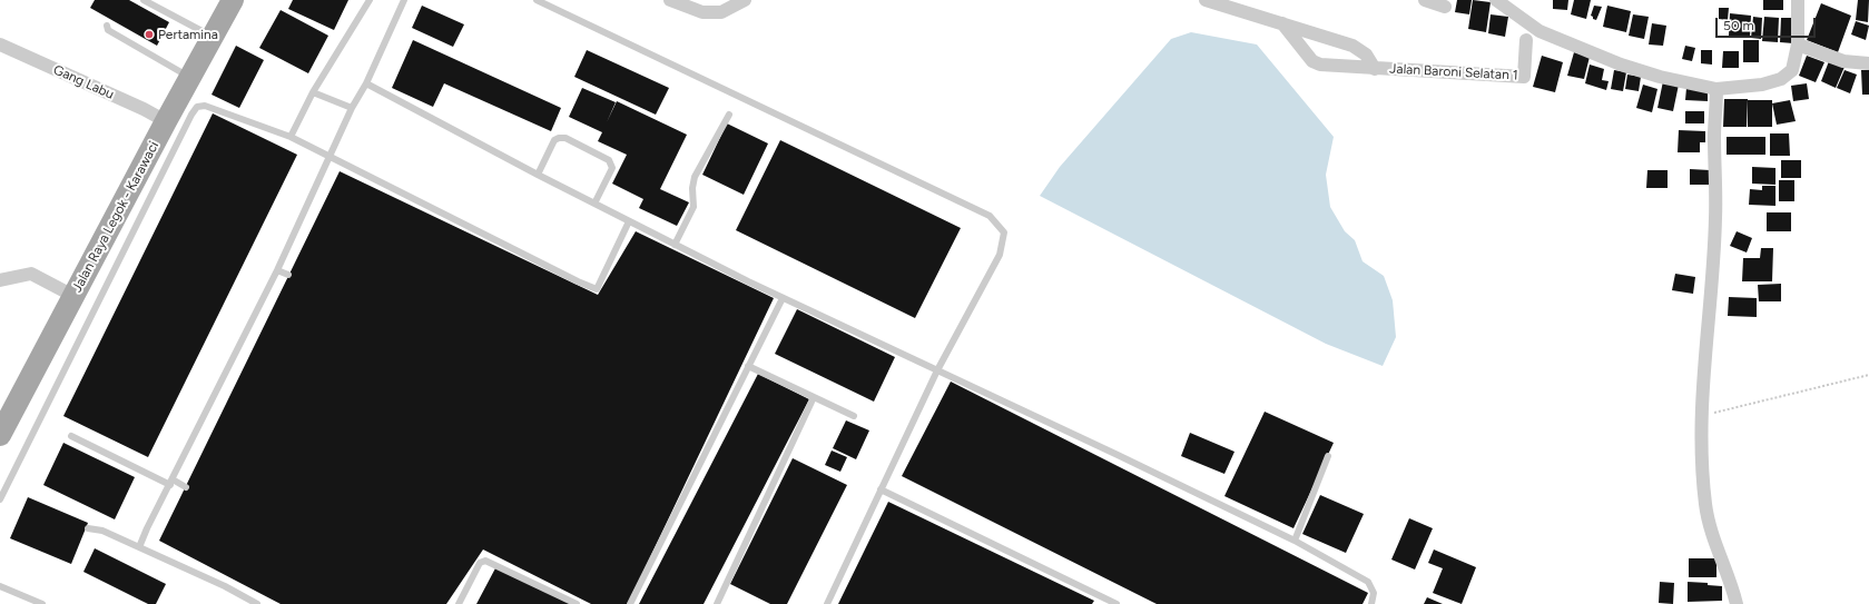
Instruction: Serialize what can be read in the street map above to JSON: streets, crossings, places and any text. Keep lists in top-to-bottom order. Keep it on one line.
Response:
{"streets":{"main road":["Jalan Raya Legok - Karawaci"],"street":["Jalan Baroni Selatan 1","Gang Labu"]},"crossings":[["Gang Labu","Jalan Raya Legok - Karawaci"]],"places":["Pertamina"],"scale_bar":"50 m"}
